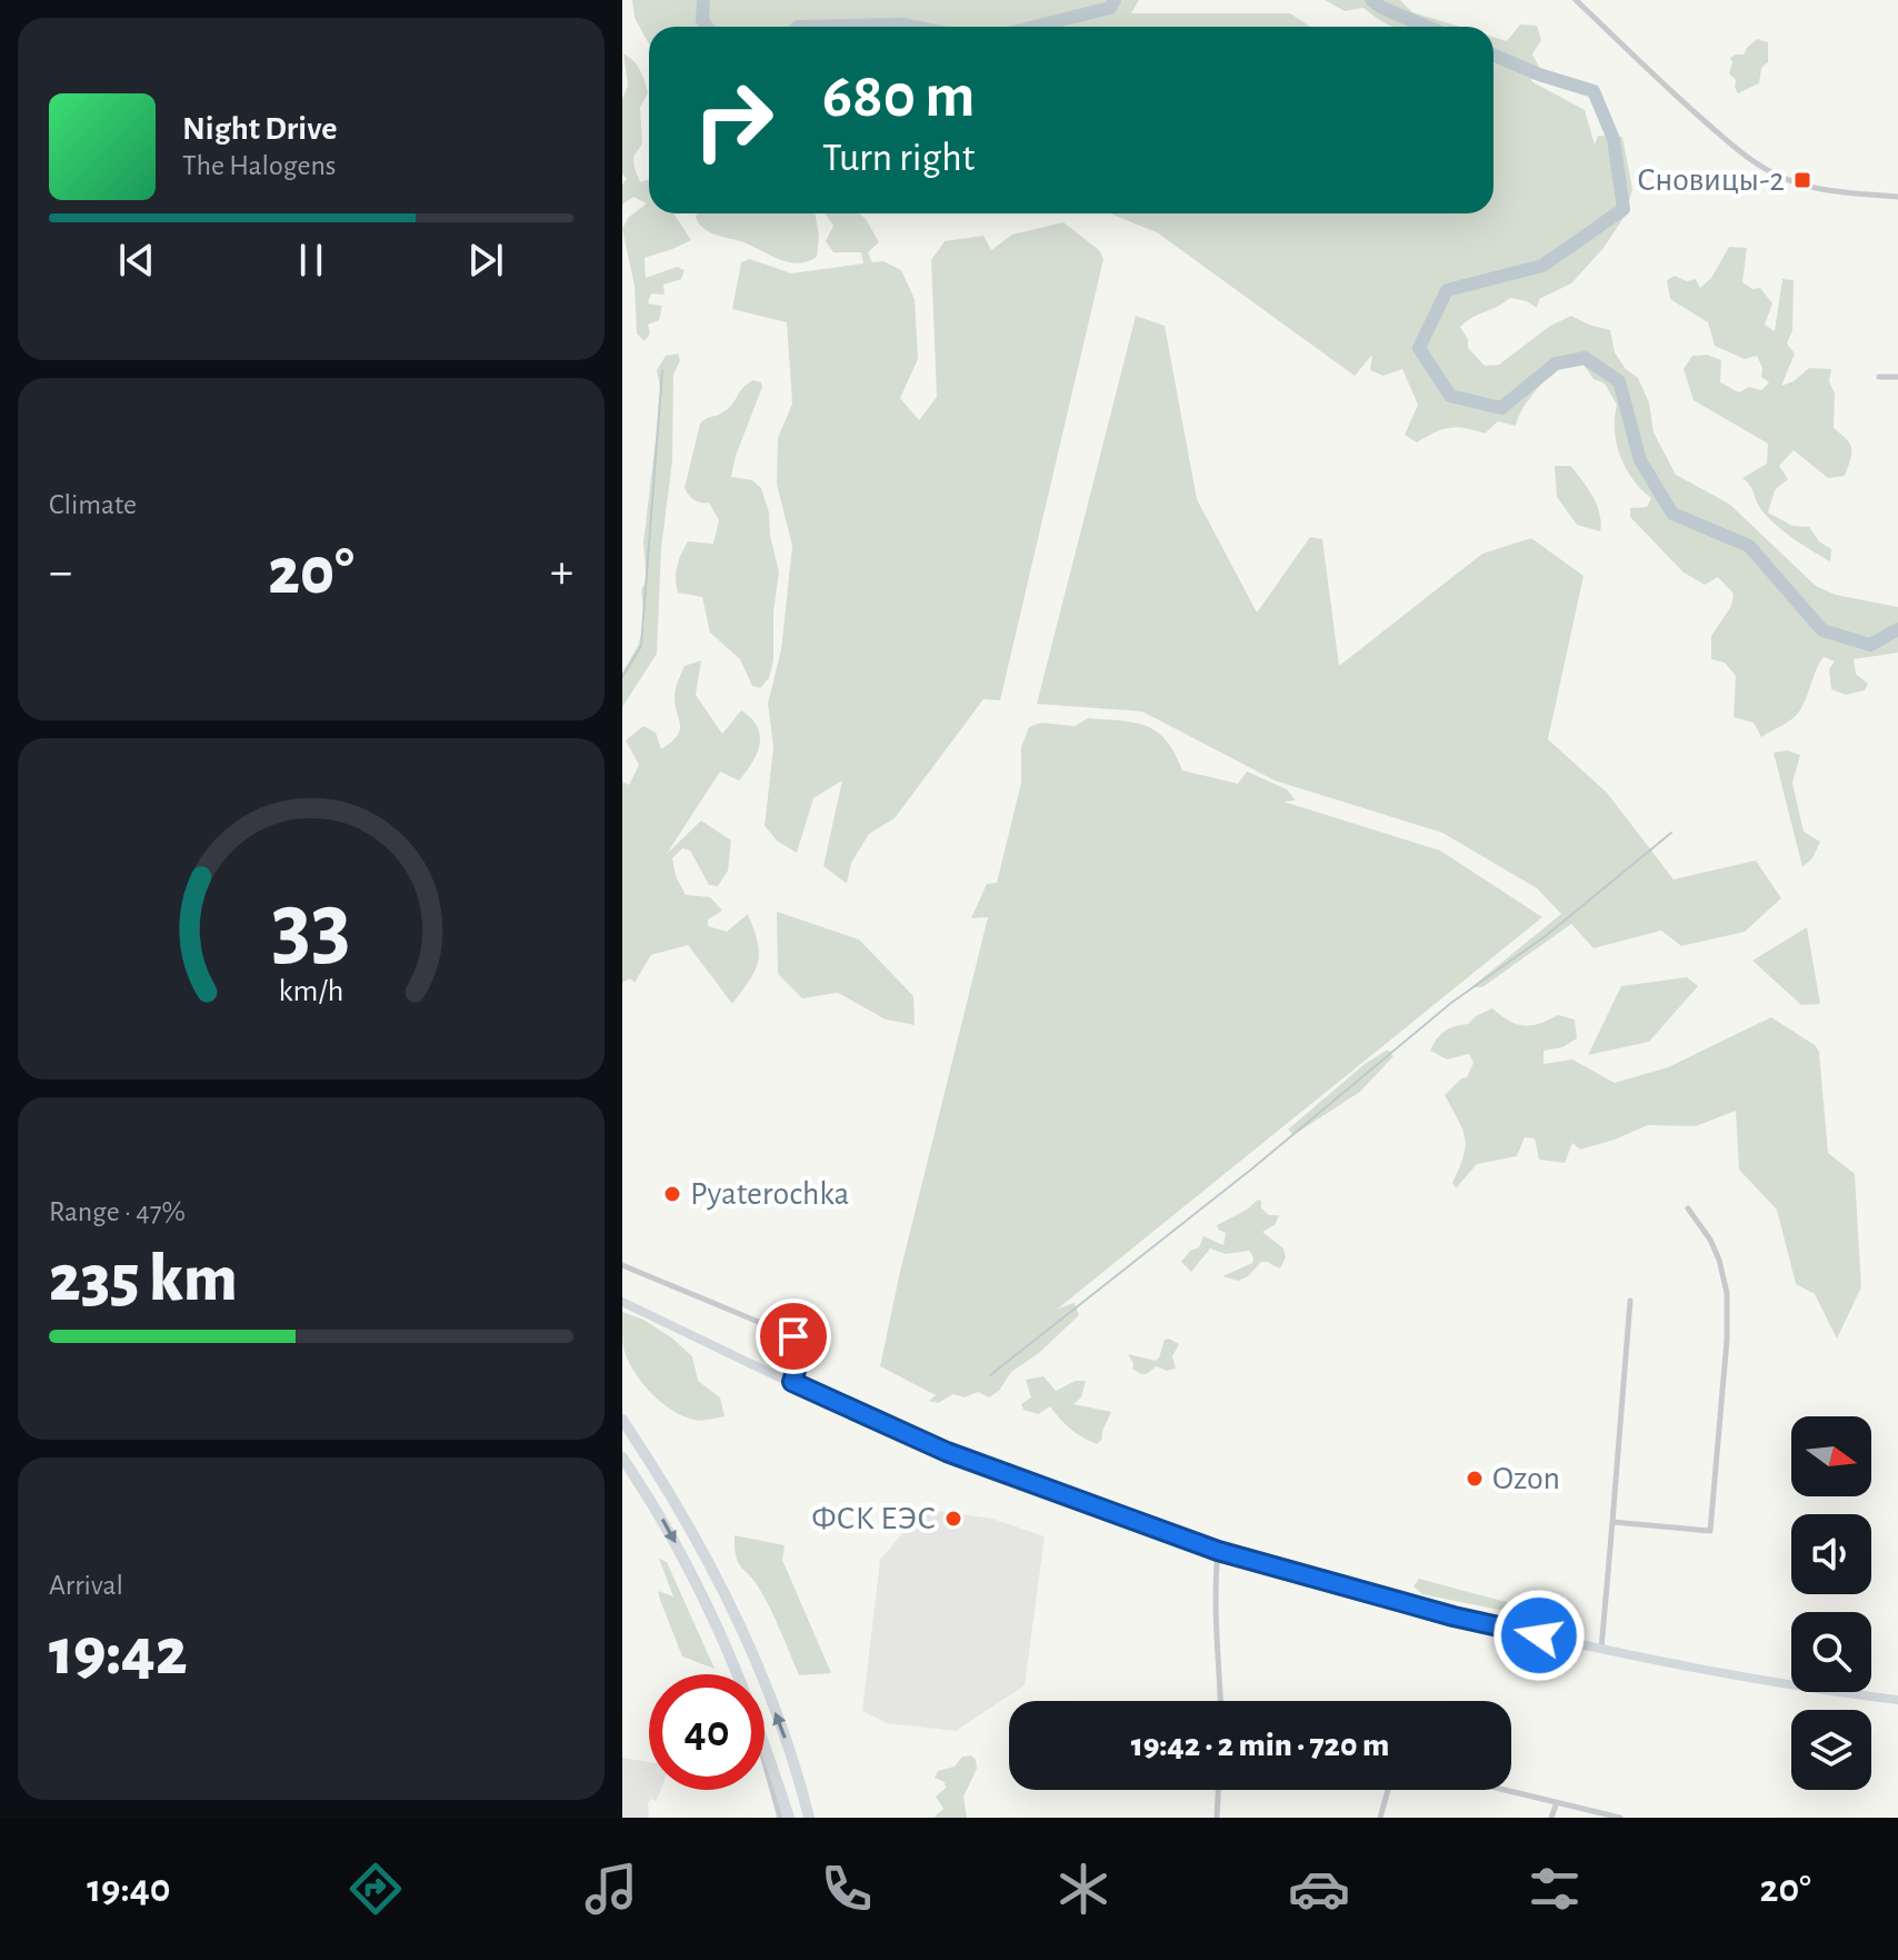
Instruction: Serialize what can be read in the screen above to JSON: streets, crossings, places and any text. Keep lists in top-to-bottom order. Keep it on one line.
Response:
{"places":{"transit":["Сновицы-2"],"other":["Pyaterochka","Ozon","ФСК ЕЭС"]},"north":"right","page":{"turn":["680 m","Turn right"],"song":["Night Drive","The Halogens"],"tile":["Climate",["Range · 47%","235 km"],["Arrival","19:42"]],"heat":["−","20°","+"],"limit":"40","trip":"19:42 · 2 min · 720 m","tabs":["19:40","20°"],"gauge":["33","km/h"]}}
